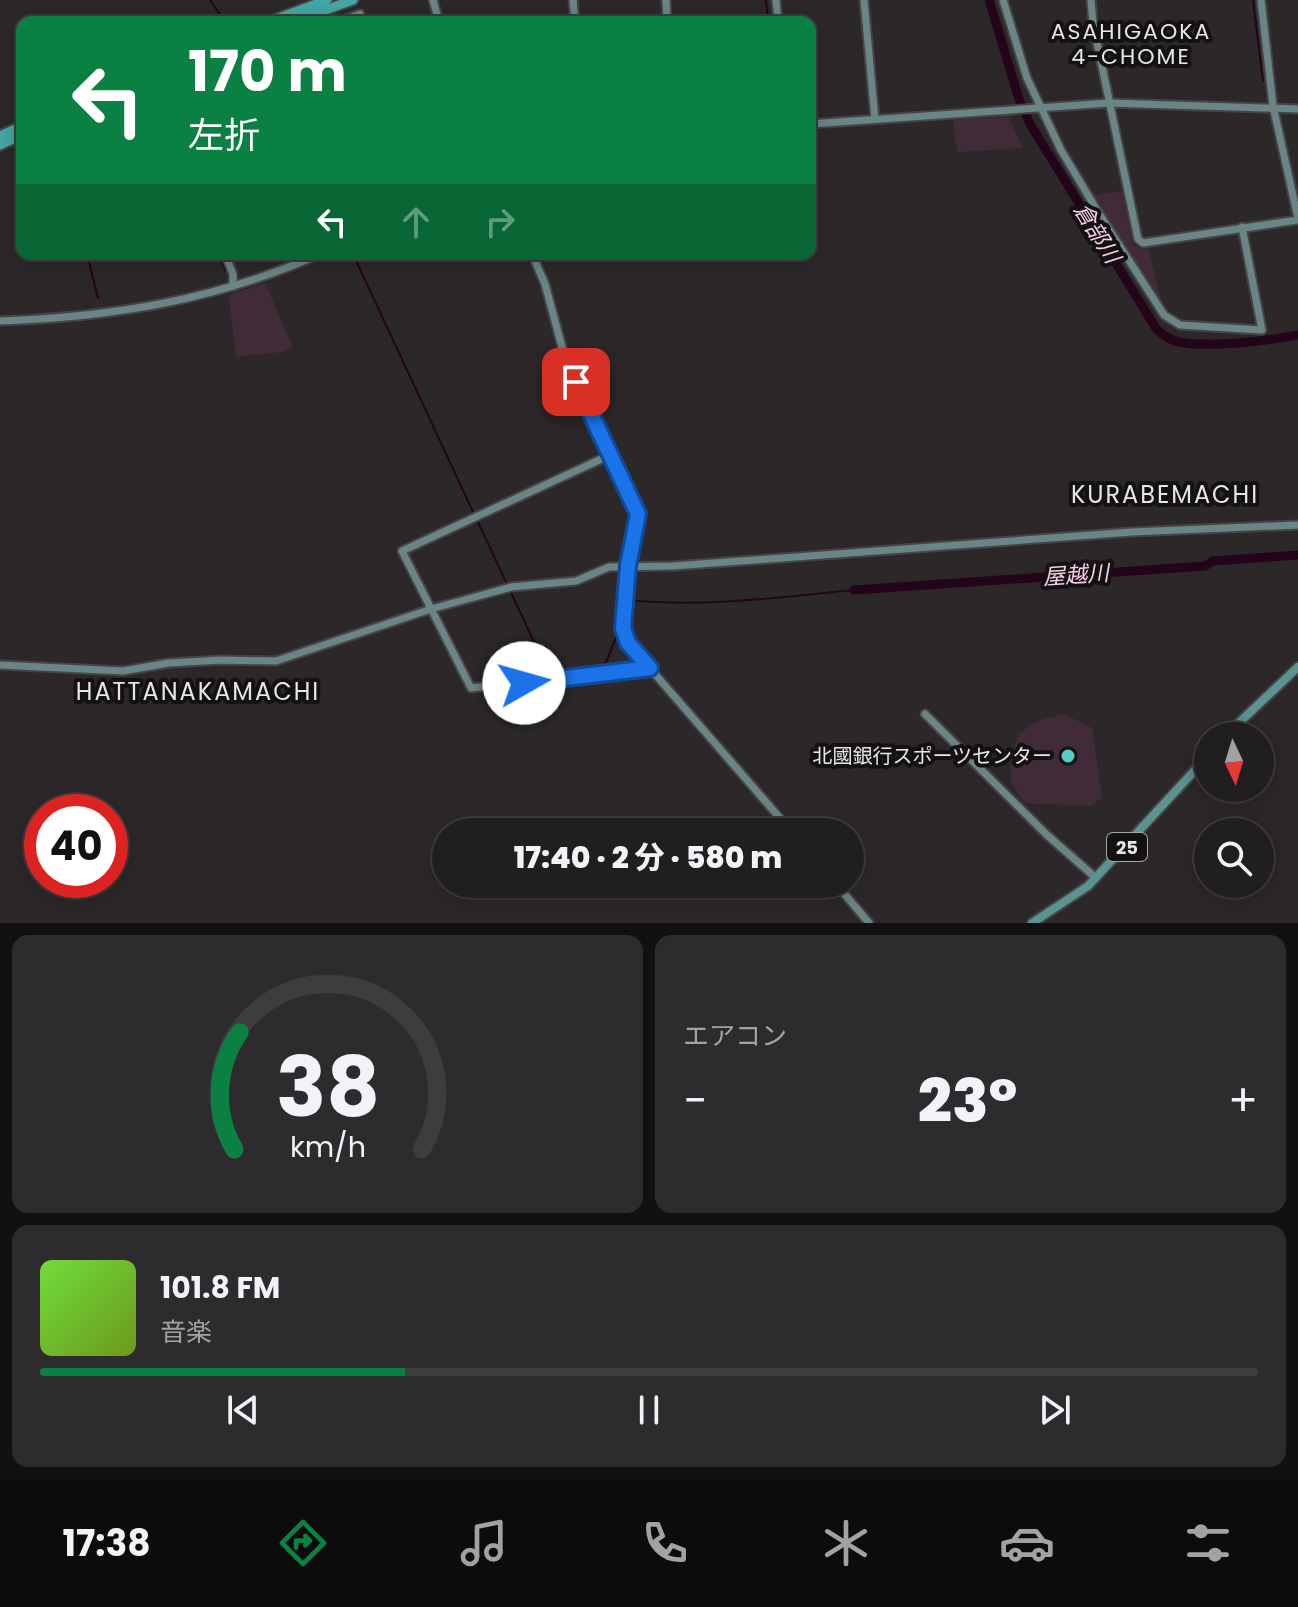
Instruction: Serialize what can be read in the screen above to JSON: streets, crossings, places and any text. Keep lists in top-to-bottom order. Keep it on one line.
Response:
{"streets":{"main road":["25"]},"districts":["ASAHIGAOKA 4-CHOME","KURABEMACHI","HATTANAKAMACHI"],"water":["倉部川","屋越川"],"places":["北國銀行スポーツセンター"],"north":"bottom","page":{"turn":["170 m","左折"],"limit":"40","trip":"17:40 · 2 分 · 580 m","tile":"エアコン","heat":["−","23°","+"],"song":["101.8 FM","音楽"],"tabs":"17:38","gauge":["38","km/h"]}}
